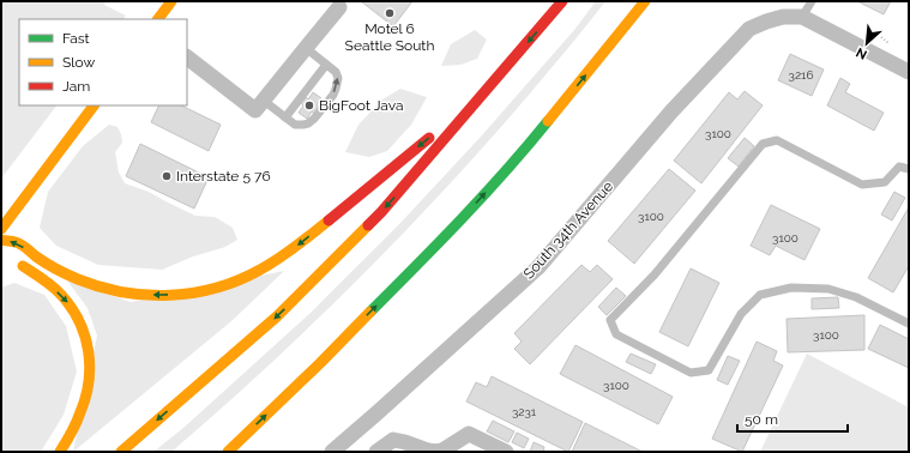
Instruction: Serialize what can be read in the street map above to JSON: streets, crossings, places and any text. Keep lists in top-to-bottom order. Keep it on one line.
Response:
{"streets":{"street":["South 34th Avenue"]},"places":["Motel 6 Seattle South","BigFoot Java","Interstate 5 76"],"house_numbers":["3216","3100","3100","3100","3100","3100","3231"],"legend":["Fast","Slow","Jam"],"scale_bar":"50 m","north":"bottom left"}
